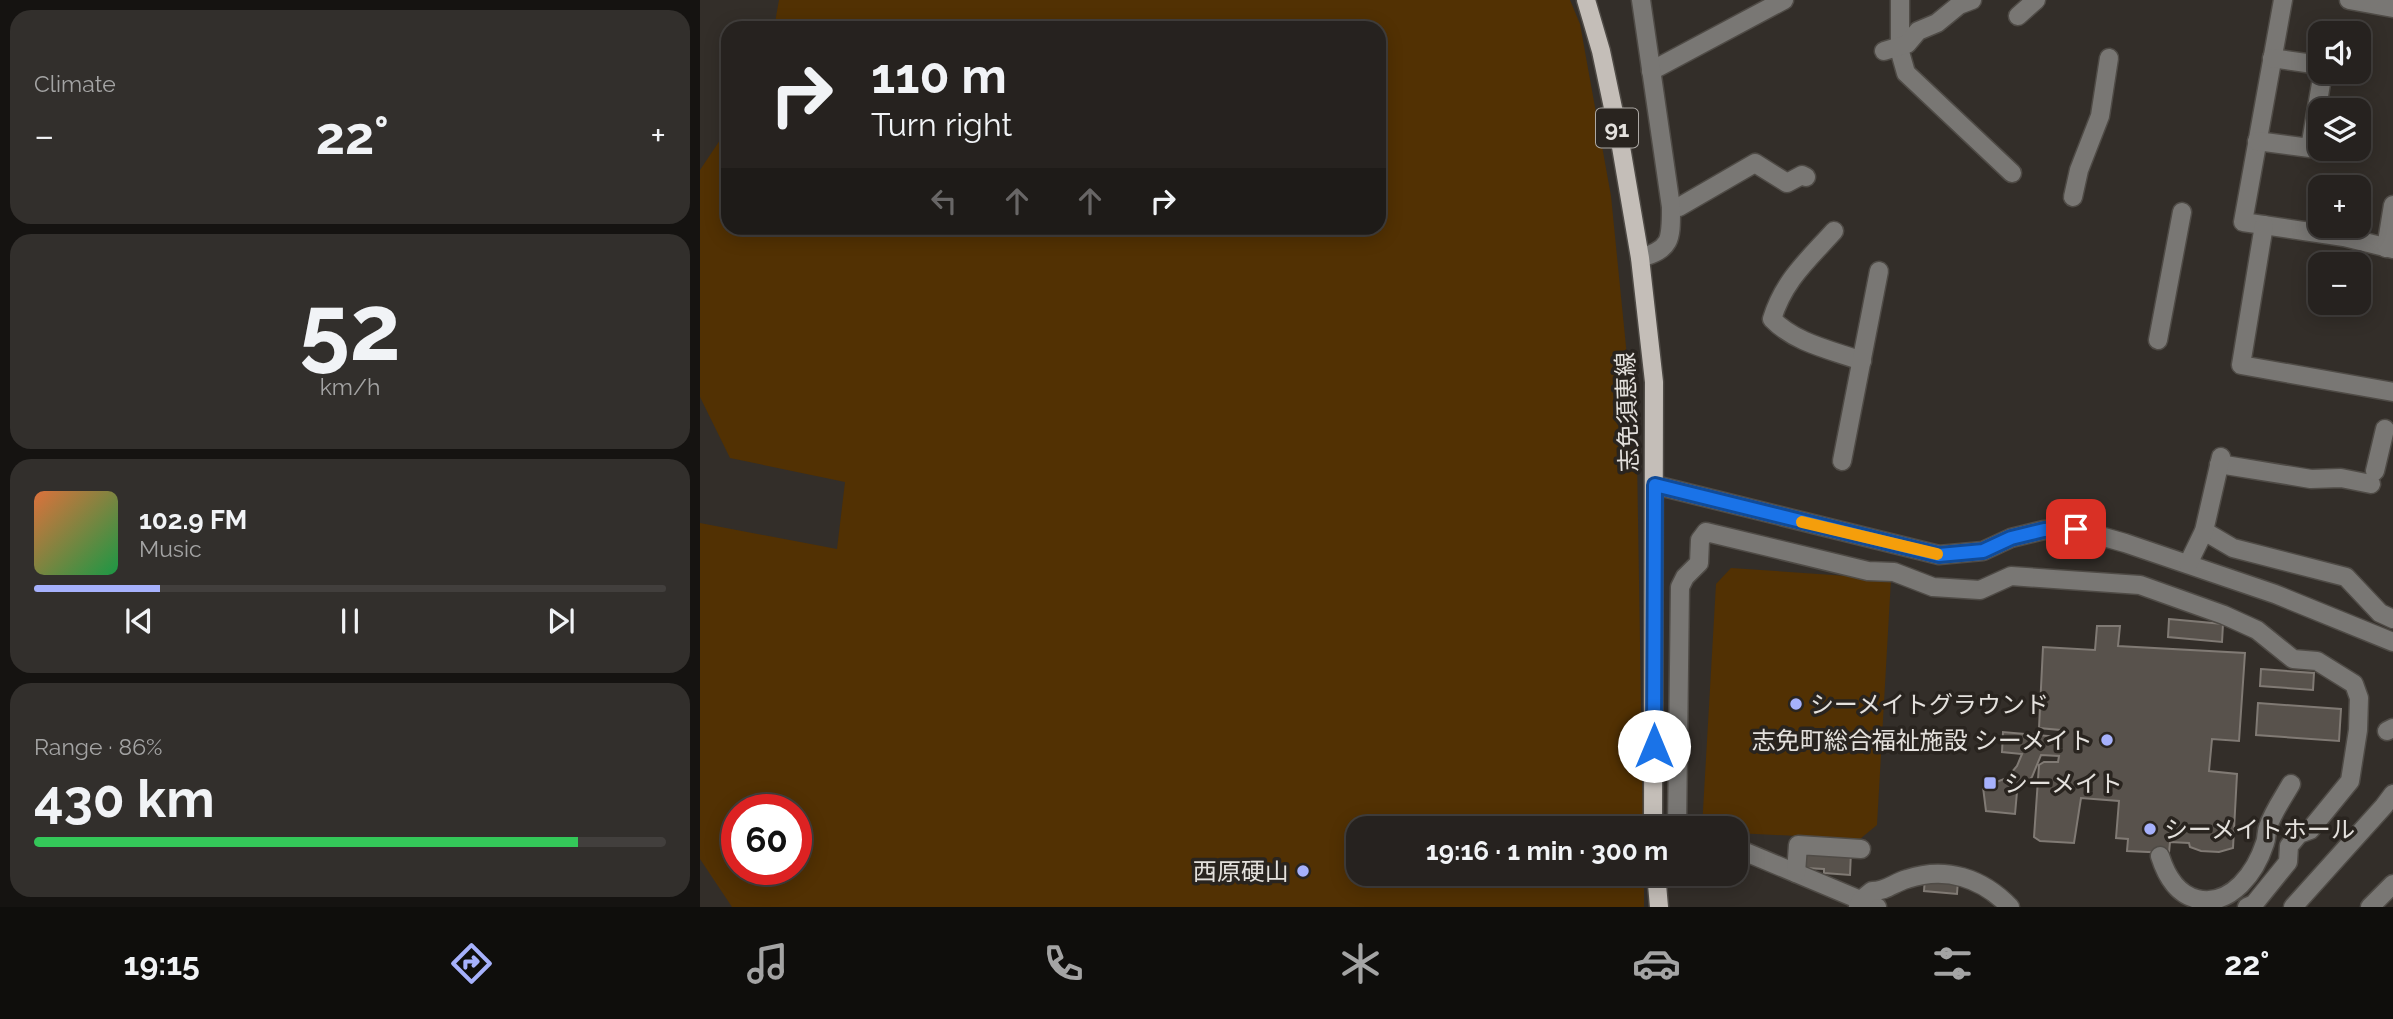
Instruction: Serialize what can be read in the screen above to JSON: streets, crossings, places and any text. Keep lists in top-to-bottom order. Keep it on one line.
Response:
{"streets":{"main road":["91","志免須恵線"]},"places":{"other":["シーメイトグラウンド","志免町総合福祉施設 シーメイト","シーメイトホール","西原硬山"],"transit":["シーメイト"]},"page":{"tile":["Climate",["52","km/h"],["Range · 86%","430 km"]],"map_buttons":["+","−"],"turn":["110 m","Turn right"],"heat":["−","22°","+"],"song":["102.9 FM","Music"],"limit":"60","trip":"19:16 · 1 min · 300 m","tabs":["19:15","22°"]}}
